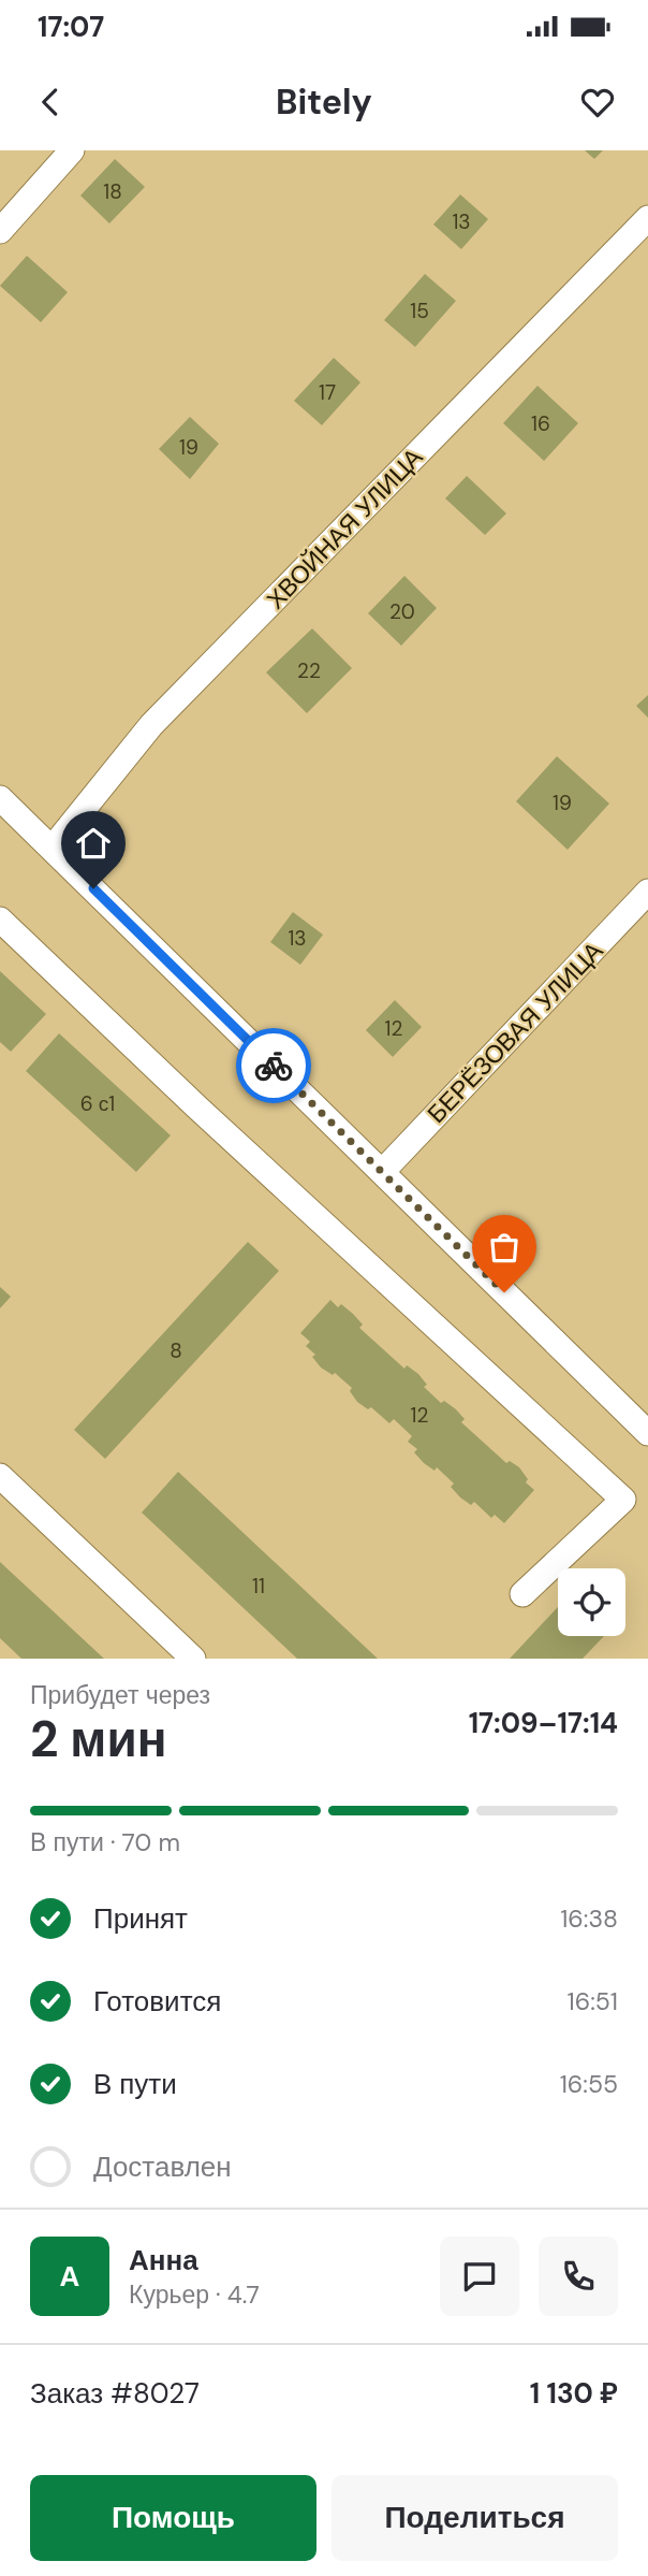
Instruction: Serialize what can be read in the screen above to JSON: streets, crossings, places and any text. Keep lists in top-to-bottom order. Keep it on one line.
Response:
{"streets":{"street":["ХВОЙНАЯ УЛИЦА","БЕРЁЗОВАЯ УЛИЦА"]},"house_numbers":["18","13","15","17","16","19","20","22","19","13","12","6 с1","8","12","11"],"page":{"status":"17:07","header":"Bitely","heading":["2 мин","Прибудет через","17:09–17:14"],"panel":["Анна","Курьер · 4.7","Заказ #8027","1 130 ₽"],"bar":"В пути · 70 m","list":[["Принят","16:38"],["Готовится","16:51"],["В пути","16:55"],"Доставлен"],"round":"А","buttons":["Помощь","Поделиться"]}}
